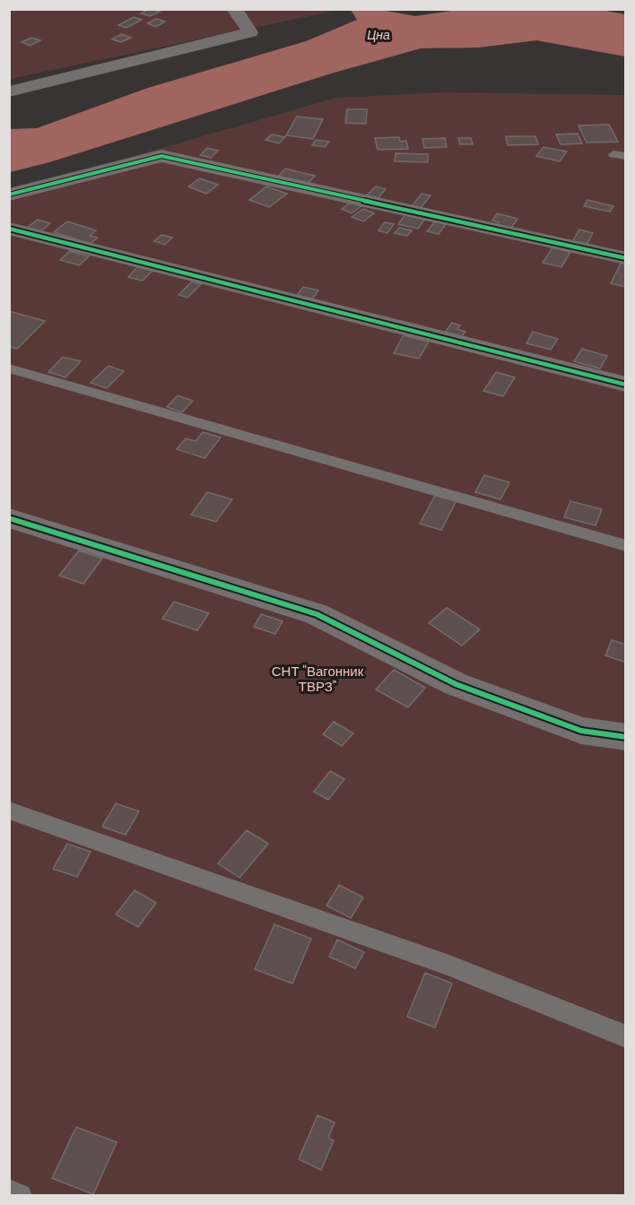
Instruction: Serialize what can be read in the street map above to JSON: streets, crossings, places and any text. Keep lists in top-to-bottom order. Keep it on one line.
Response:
{"water":["Цна"],"parks":["СНТ \"Вагонник ТВРЗ\""]}
